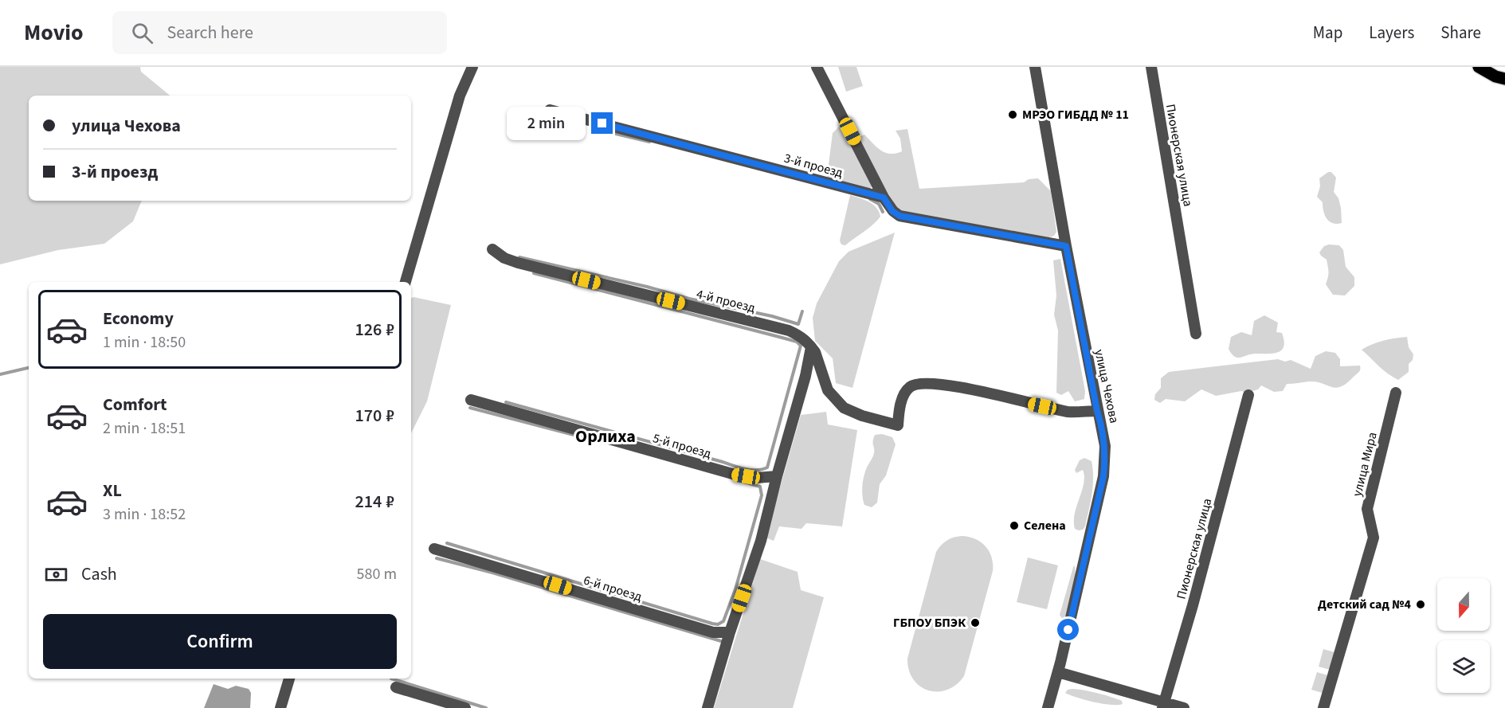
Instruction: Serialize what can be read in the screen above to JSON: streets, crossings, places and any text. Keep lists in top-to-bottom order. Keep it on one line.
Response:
{"streets":{"street":["Пионерская улица","3-й проезд","4-й проезд","улица Чехова","5-й проезд","улица Мира","6-й проезд"]},"districts":["Орлиха"],"places":["МРЭО ГИБДД № 11","Селена","Детский сад №4","ГБПОУ БПЭК"],"north":"bottom","page":{"header":"Movio","search":"Search here","nav":["Map","Layers","Share"],"banner":["улица Чехова","3-й проезд"],"bubble":"2 min","list":[{"name":"Economy","note":"1 min · 18:50","value":"126 ₽"},{"name":"Comfort","note":"2 min · 18:51","value":"170 ₽"},{"name":"XL","note":"3 min · 18:52","value":"214 ₽"}],"pay":["Cash","580 m"],"buttons":"Confirm"}}
